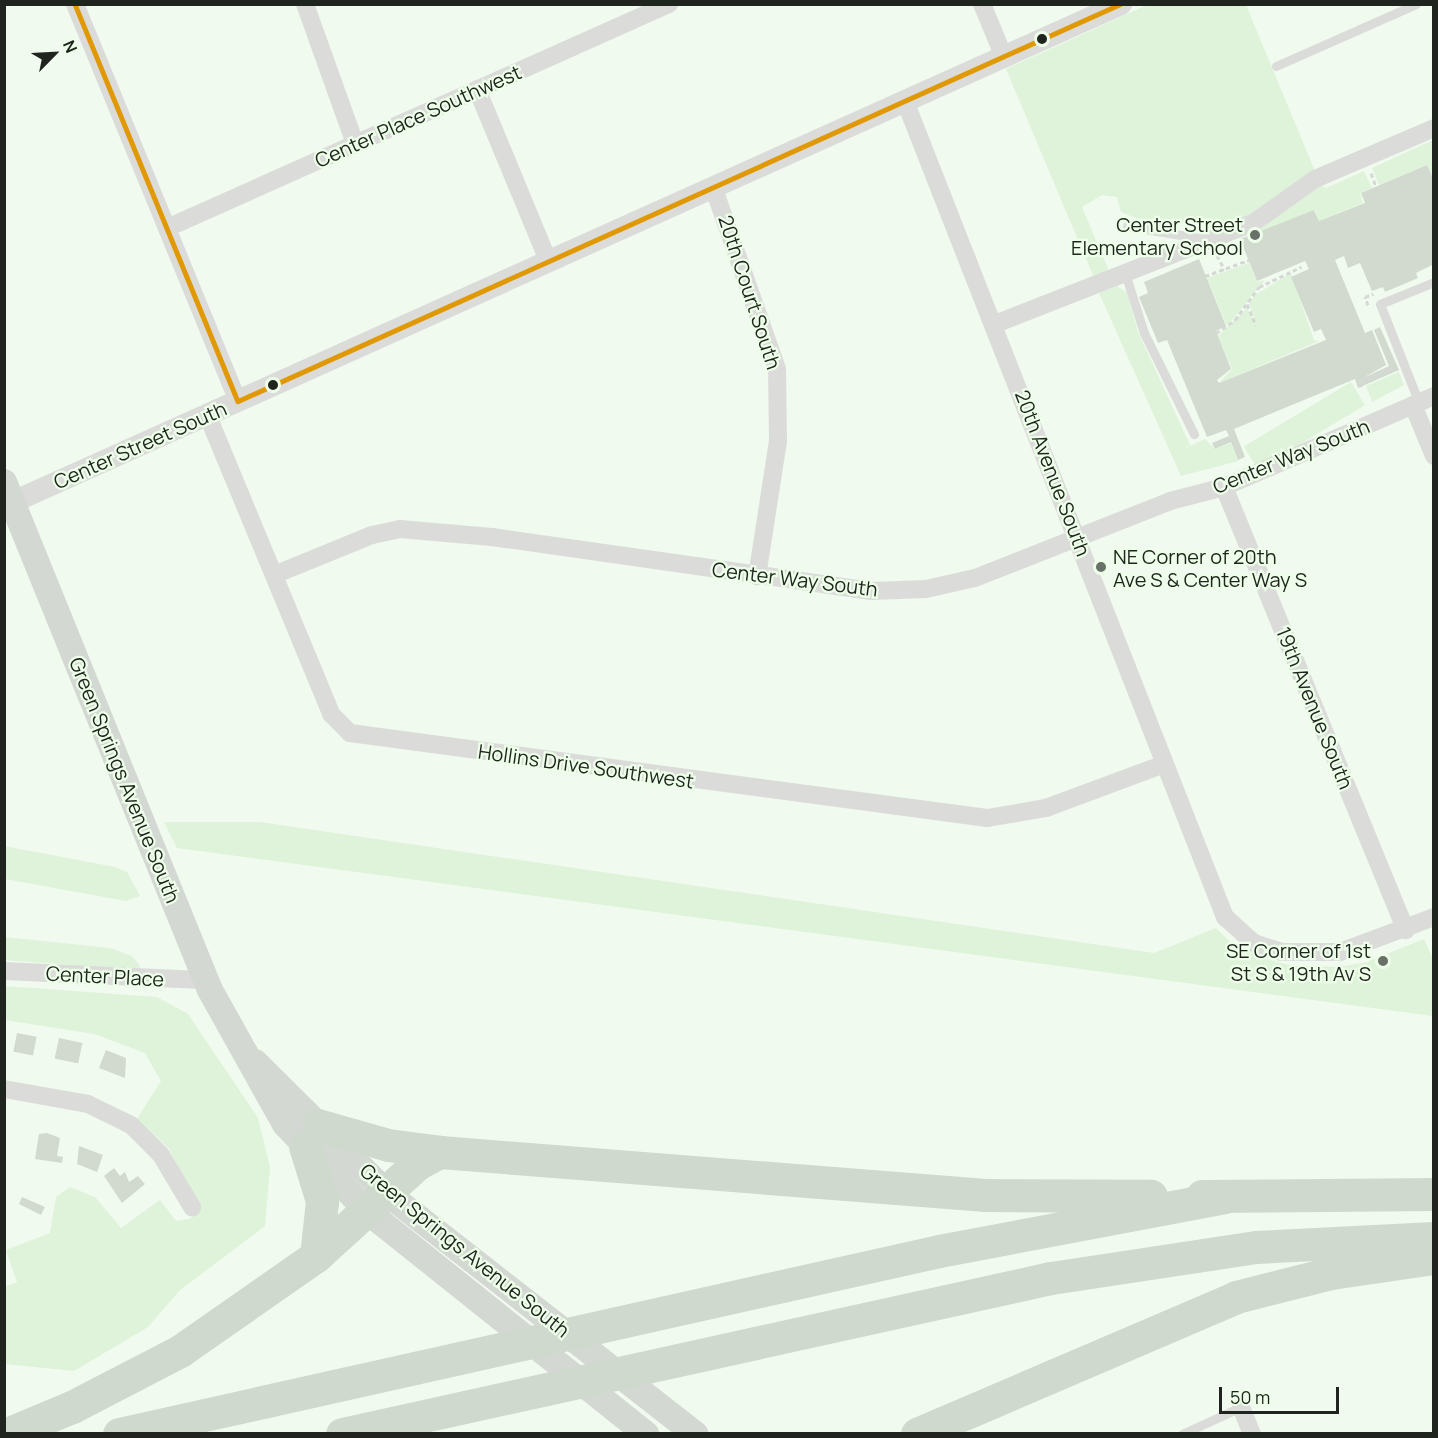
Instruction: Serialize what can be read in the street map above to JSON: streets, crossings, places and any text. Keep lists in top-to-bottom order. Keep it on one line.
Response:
{"streets":{"main road":["Green Springs Avenue South"],"street":["Center Place Southwest","20th Court South","Center Street South","Center Way South","20th Avenue South","19th Avenue South","Hollins Drive Southwest","Center Place"]},"crossings":[["20th Court South","Center Street South"],["20th Court South","Center Way South"],["Center Street South","20th Avenue South"],["Center Street South","Hollins Drive Southwest"],["Center Street South","Green Springs Avenue South"],["Center Way South","20th Avenue South"],["Center Way South","19th Avenue South"],["Center Way South","Hollins Drive Southwest"],["20th Avenue South","19th Avenue South"],["20th Avenue South","Hollins Drive Southwest"],["Green Springs Avenue South","Center Place"]],"places":["Center Street Elementary School","NE Corner of 20th Ave S & Center Way S","SE Corner of 1st St S & 19th Av S"],"scale_bar":"50 m","north":"top right"}
